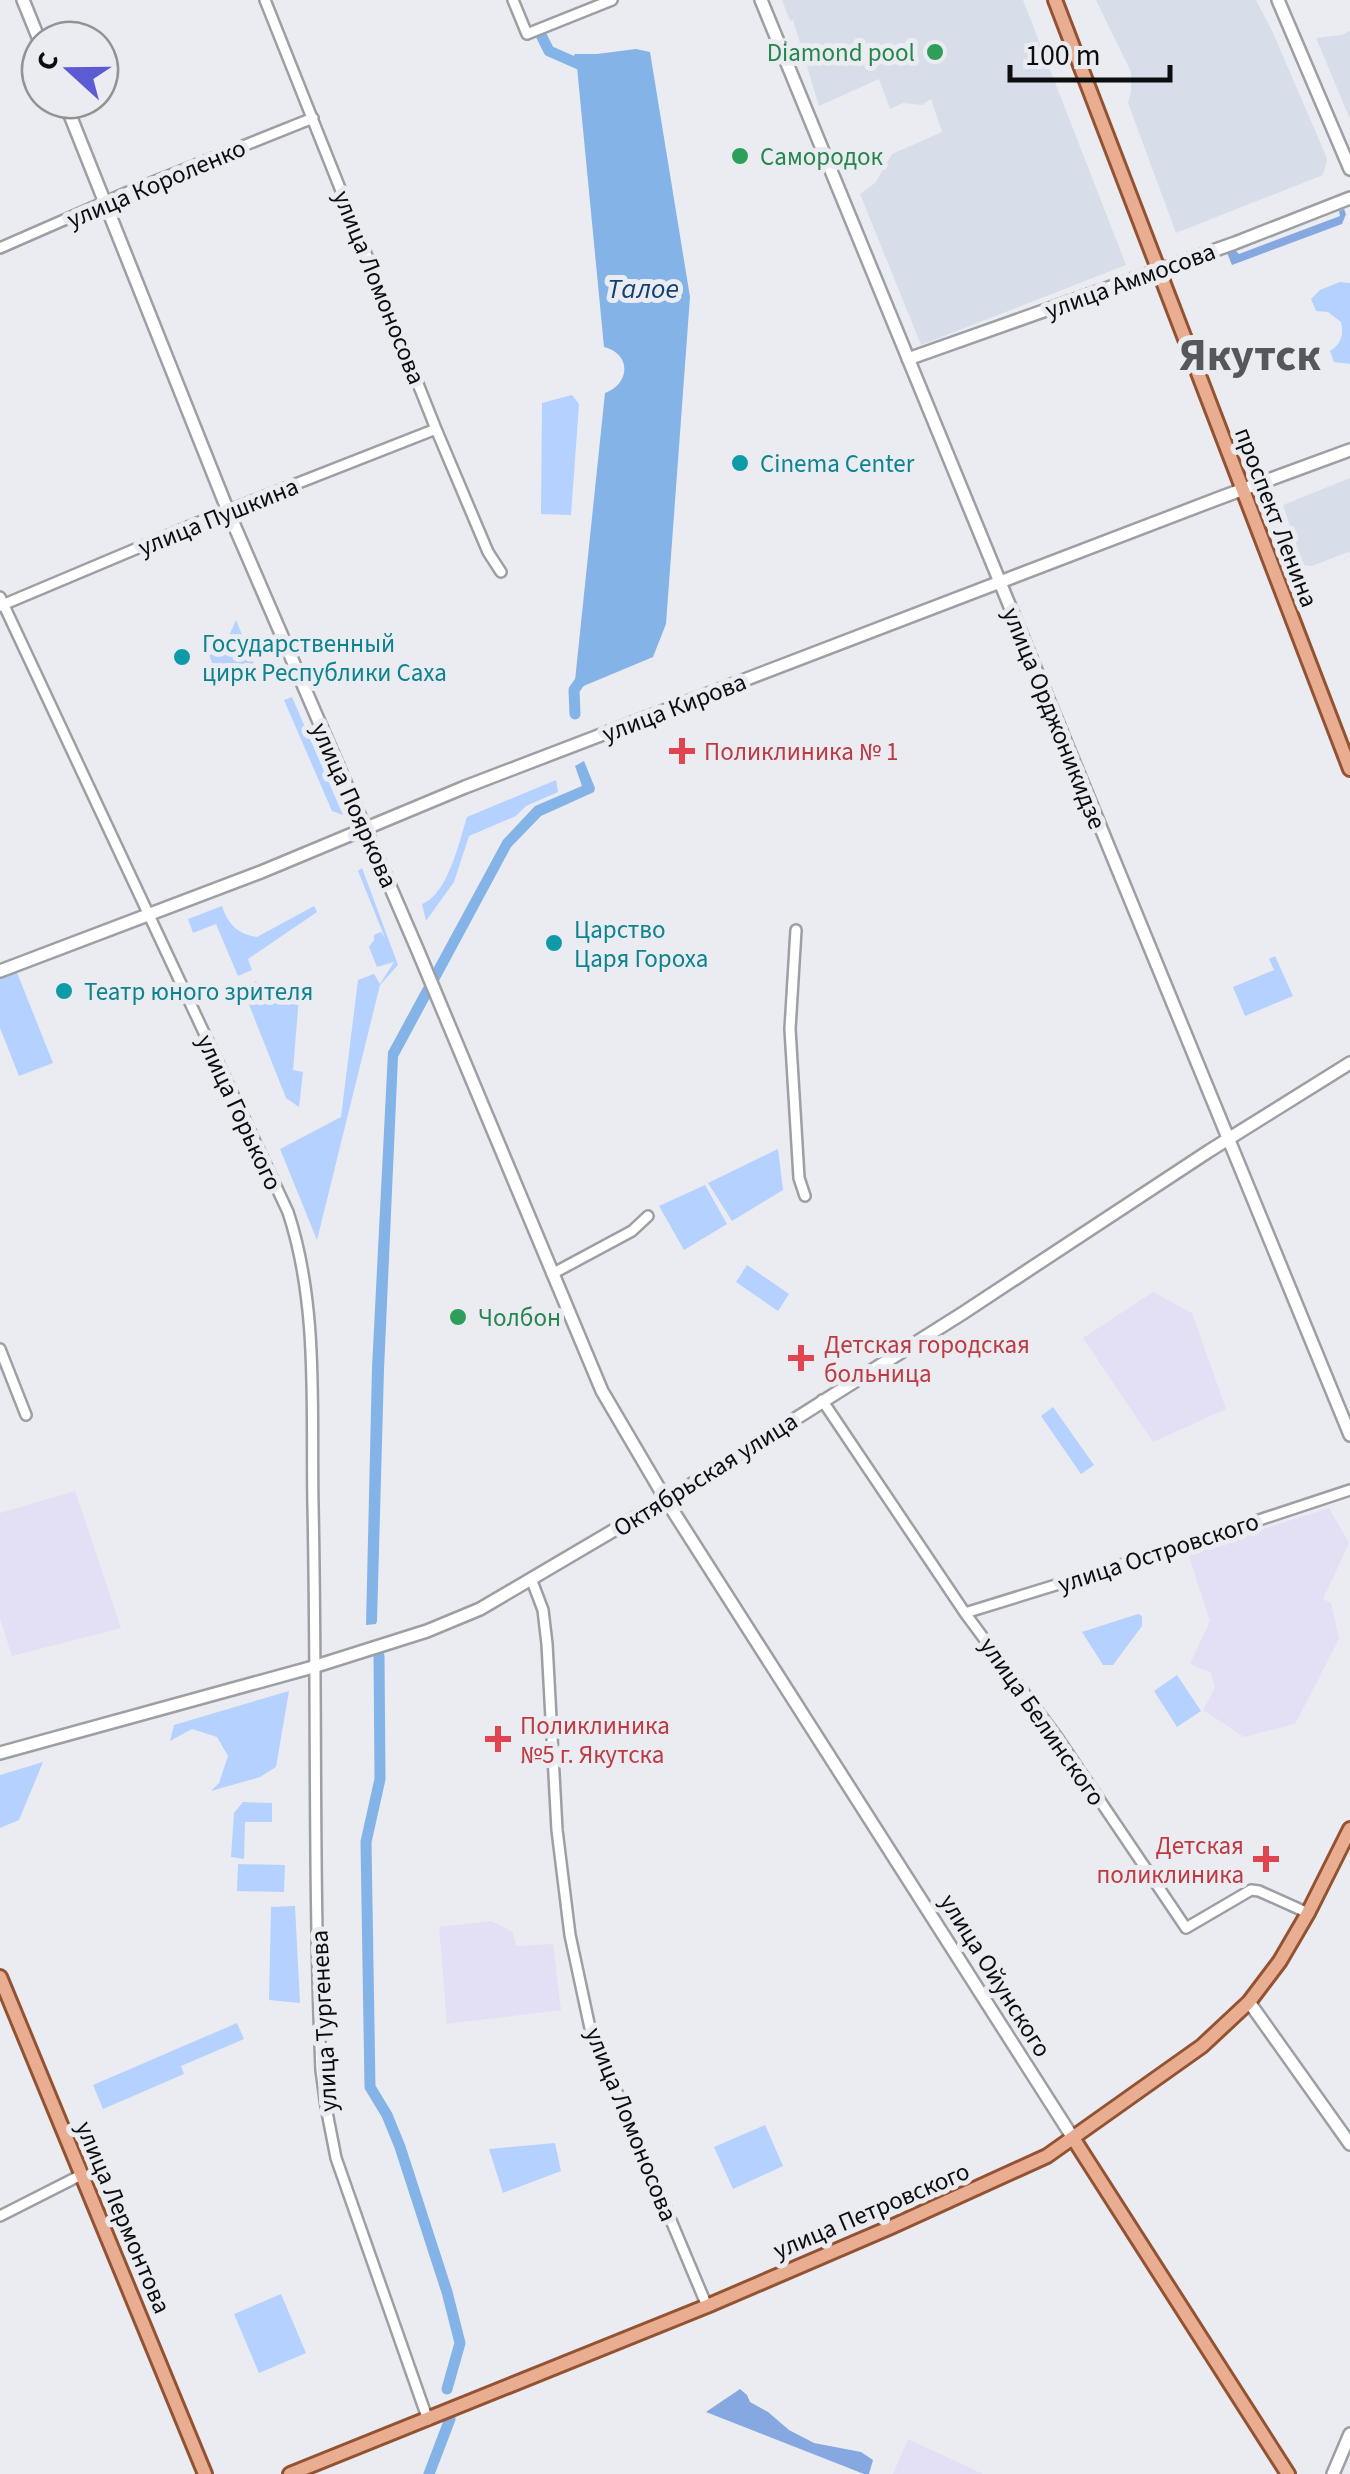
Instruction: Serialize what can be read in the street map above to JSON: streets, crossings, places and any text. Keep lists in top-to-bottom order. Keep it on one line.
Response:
{"streets":{"main road":["проспект Ленина","улица Ойунского","улица Петровского","улица Лермонтова"],"street":["улица Короленко","улица Аммосова","улица Ломоносова","улица Пушкина","улица Кирова","улица Орджоникидзе","улица Пояркова","улица Горького","Октябрьская улица","улица Островского","улица Белинского","улица Тургенева"]},"crossings":[["улица Короленко","улица Ломоносова"],["улица Короленко","улица Пояркова"],["улица Аммосова","проспект Ленина"],["улица Аммосова","улица Орджоникидзе"],["улица Ломоносова","улица Пушкина"],["улица Ломоносова","Октябрьская улица"],["улица Ломоносова","улица Петровского"],["улица Пушкина","улица Пояркова"],["улица Пушкина","улица Горького"],["проспект Ленина","улица Кирова"],["улица Кирова","улица Орджоникидзе"],["улица Кирова","улица Пояркова"],["улица Кирова","улица Горького"],["улица Орджоникидзе","Октябрьская улица"],["улица Пояркова","Октябрьская улица"],["улица Пояркова","улица Ойунского"],["улица Горького","Октябрьская улица"],["улица Горького","улица Тургенева"],["Октябрьская улица","улица Белинского"],["Октябрьская улица","улица Ойунского"],["Октябрьская улица","улица Тургенева"],["улица Островского","улица Белинского"],["улица Белинского","улица Петровского"],["улица Ойунского","улица Петровского"],["улица Тургенева","улица Петровского"]],"districts":["Якутск"],"water":["Талое"],"places":{"other":["Diamond pool","Самородок","Cinema Center","Государственный цирк Республики Саха","Царство Царя Гороха","Театр юного зрителя","Чолбон"],"health":["Поликлиника № 1","Детская городская больница","Поликлиника №5 г. Якутска","Детская поликлиника"]},"scale_bar":"100 m","north":"left"}
